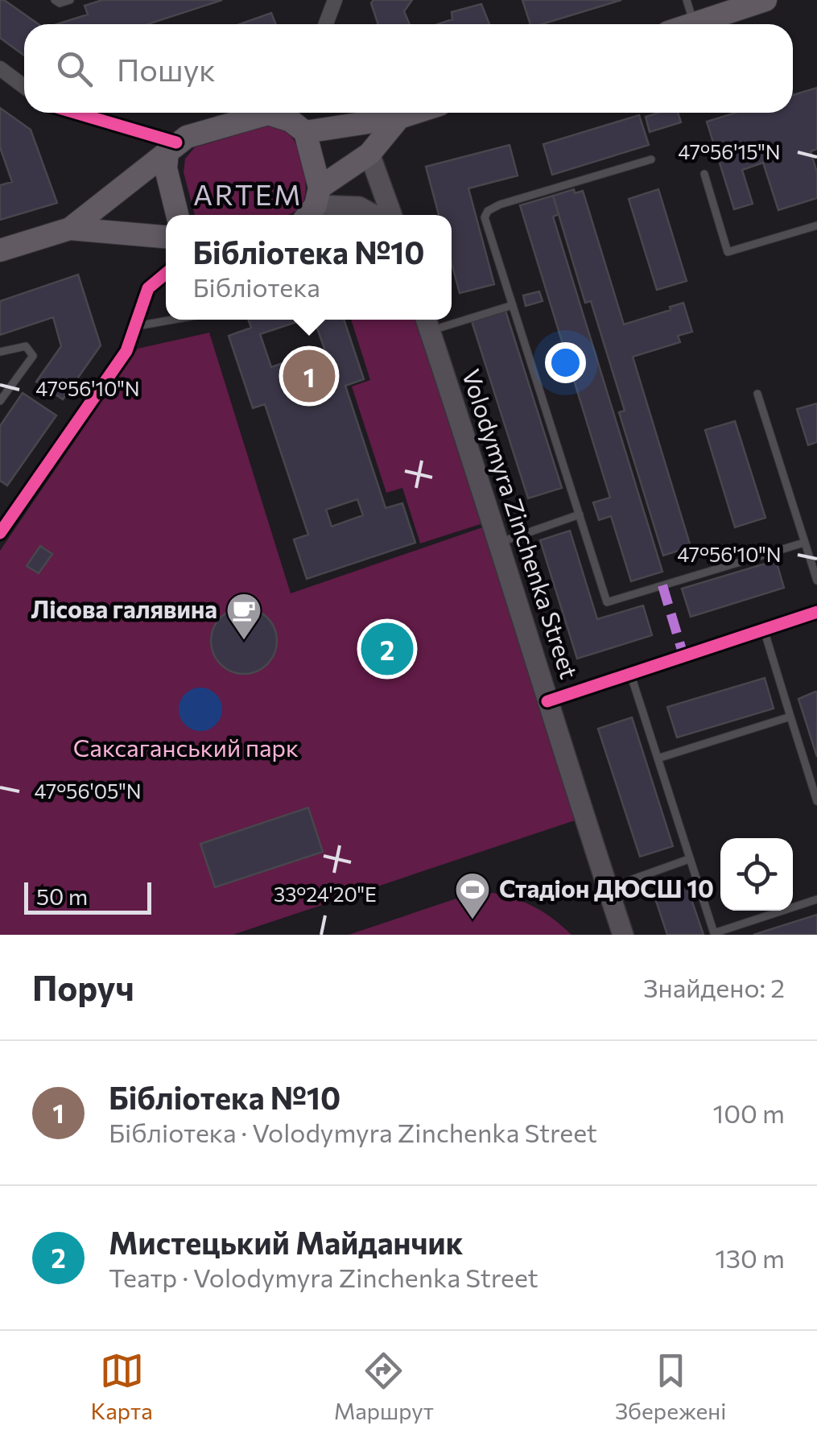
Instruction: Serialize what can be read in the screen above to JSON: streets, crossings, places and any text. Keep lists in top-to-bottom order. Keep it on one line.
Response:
{"streets":{"main road":["Volodymyra Zinchenka Street"]},"districts":["ARTEM"],"parks":["Саксаганський парк"],"places":{"cafe":["Лісова галявина"],"sports":["Стадіон ДЮСШ 10"]},"scale_bar":"50 m","page":{"search":"Пошук","popup":["Бібліотека №10","Бібліотека"],"pins":["1","2"],"scale":"50 m","heading":["Поруч","Знайдено: 2"],"list":[{"mark":"1","name":"Бібліотека №10","note":"Бібліотека · Volodymyra Zinchenka Street","value":"100 m"},{"mark":"2","name":"Мистецький Майданчик","note":"Театр · Volodymyra Zinchenka Street","value":"130 m"}],"nav":["Карта","Маршрут","Збережені"]},"coordinates":["47°56'15\"N","47°56'10\"N","47°56'05\"N","33°24'20\"E"]}
